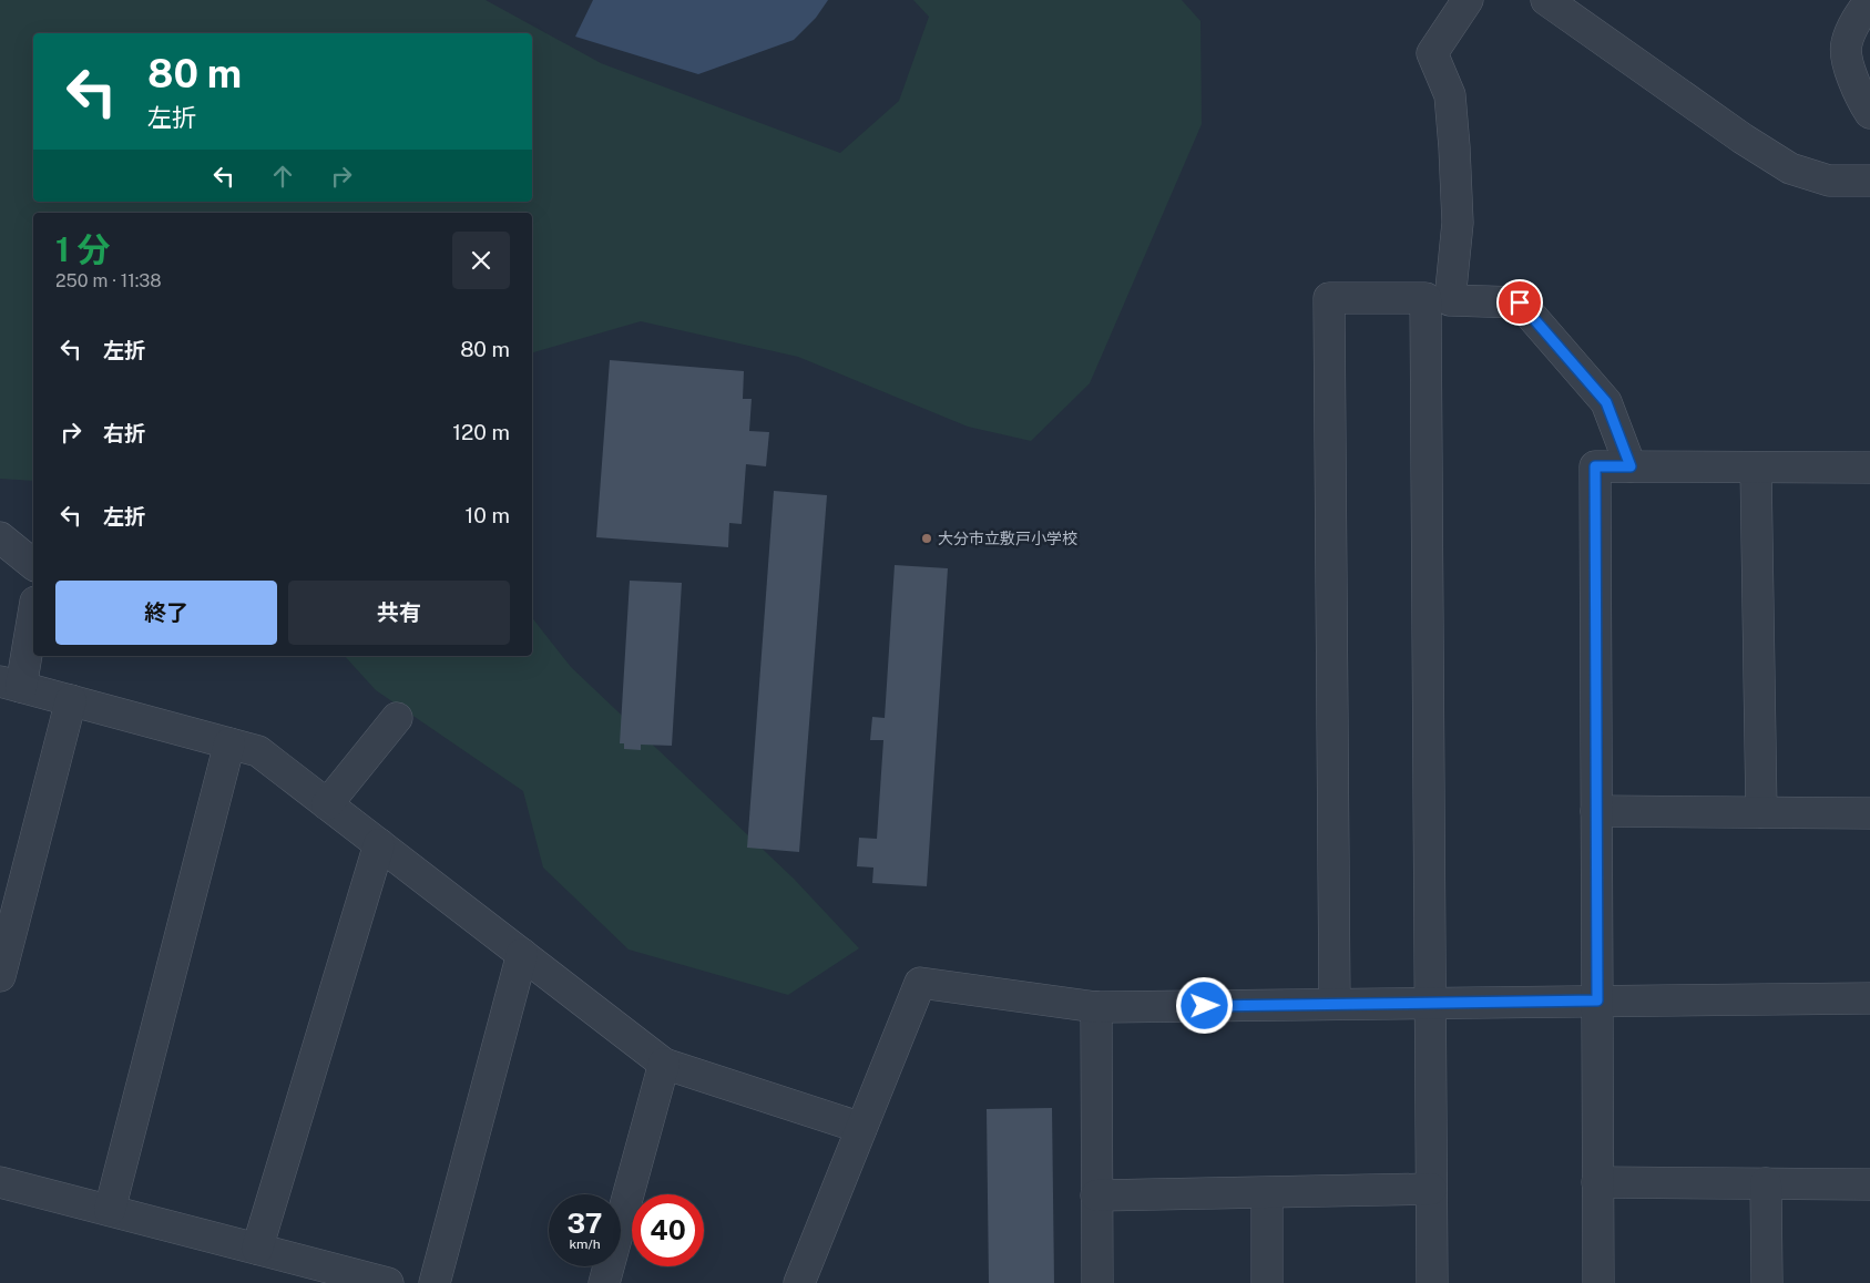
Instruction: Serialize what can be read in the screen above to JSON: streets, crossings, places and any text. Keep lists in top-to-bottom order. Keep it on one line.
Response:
{"places":["大分市立敷戸小学校"],"page":{"turn":["80 m","左折"],"heading":["1 分","250 m · 11:38"],"list":[{"name":"左折","value":"80 m"},{"name":"右折","value":"120 m"},{"name":"左折","value":"10 m"}],"buttons":["終了","共有"],"speed":"37 km/h","limit":"40"}}
